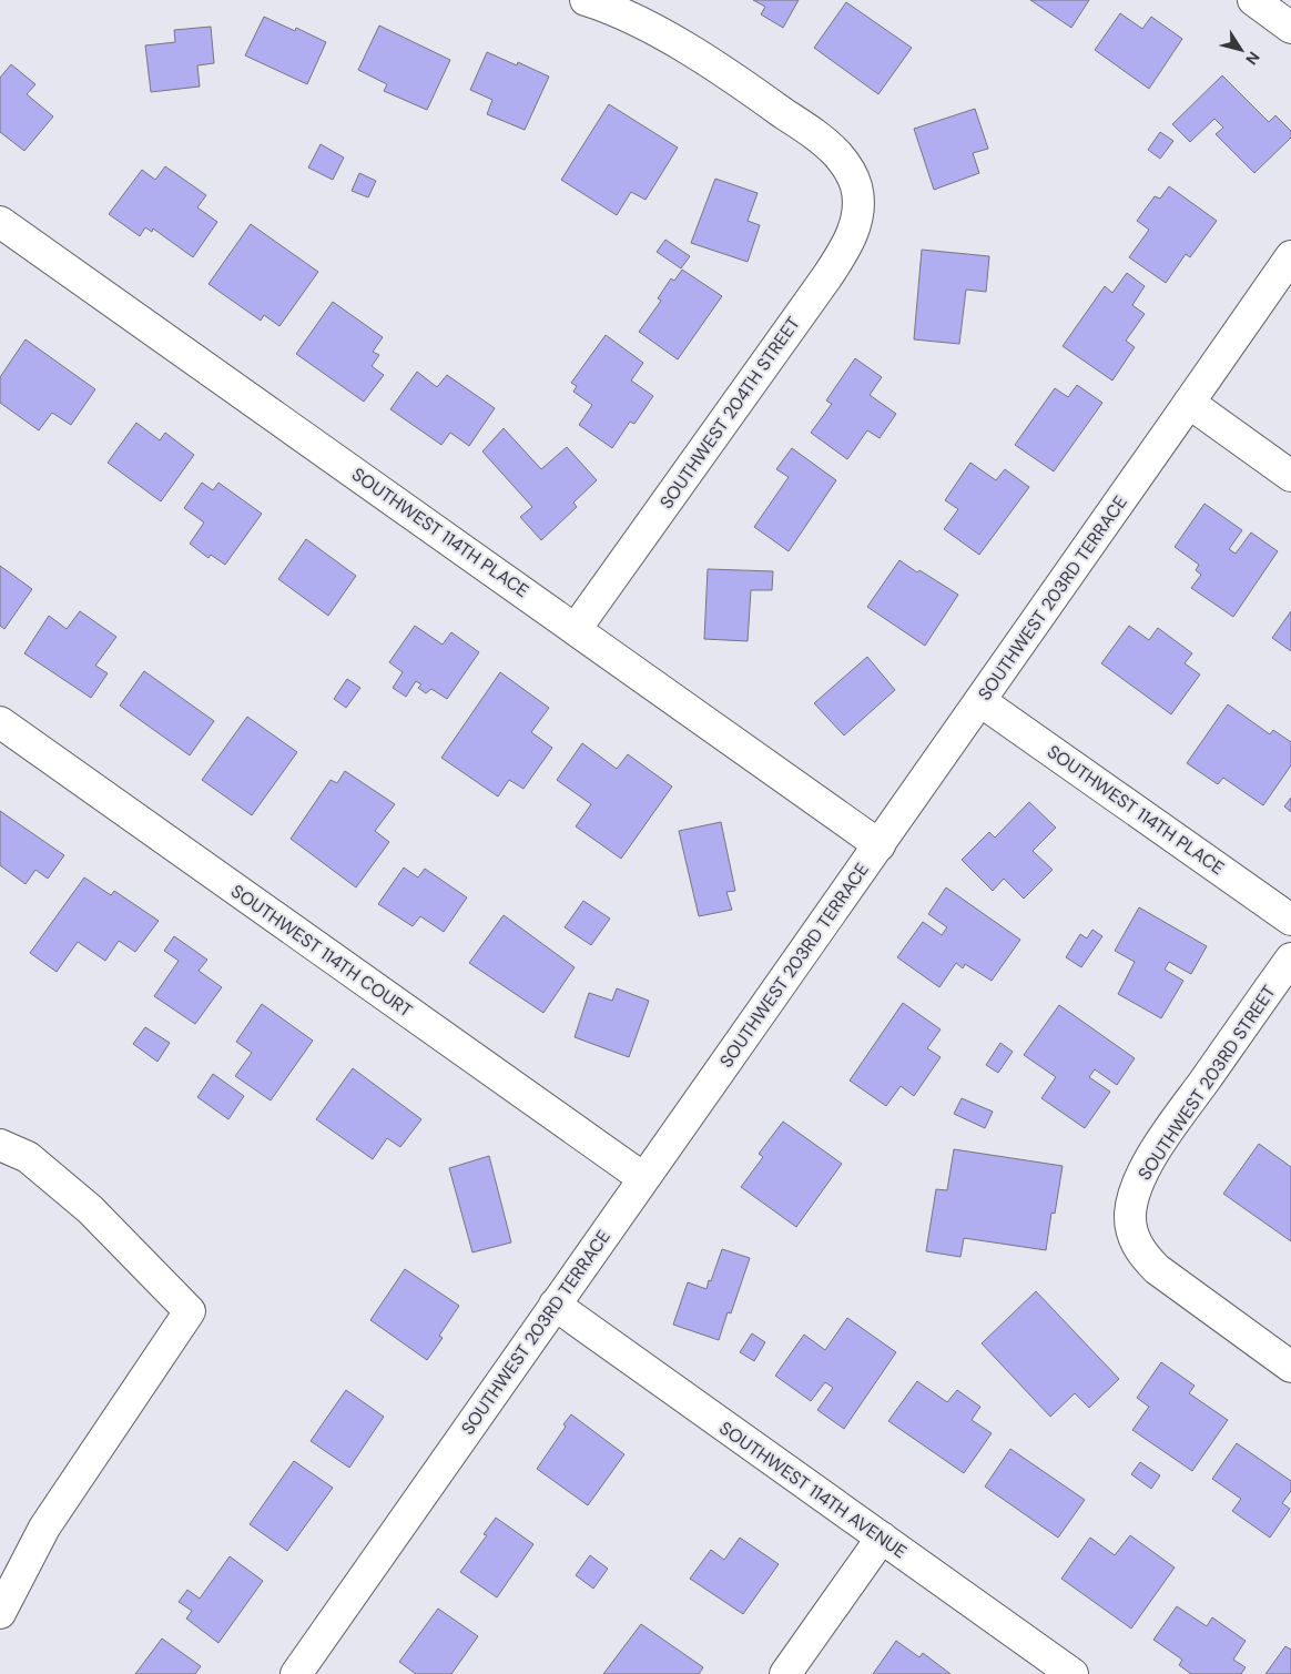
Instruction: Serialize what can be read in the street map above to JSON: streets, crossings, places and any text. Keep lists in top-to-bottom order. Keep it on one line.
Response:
{"streets":{"street":["SOUTHWEST 204TH STREET","SOUTHWEST 114TH PLACE","SOUTHWEST 203RD TERRACE","SOUTHWEST 114TH COURT","SOUTHWEST 203RD STREET","SOUTHWEST 114TH AVENUE"]},"crossings":[["SOUTHWEST 204TH STREET","SOUTHWEST 114TH PLACE"],["SOUTHWEST 114TH PLACE","SOUTHWEST 203RD TERRACE"],["SOUTHWEST 203RD TERRACE","SOUTHWEST 114TH COURT"],["SOUTHWEST 203RD TERRACE","SOUTHWEST 114TH AVENUE"]],"north":"bottom right"}
